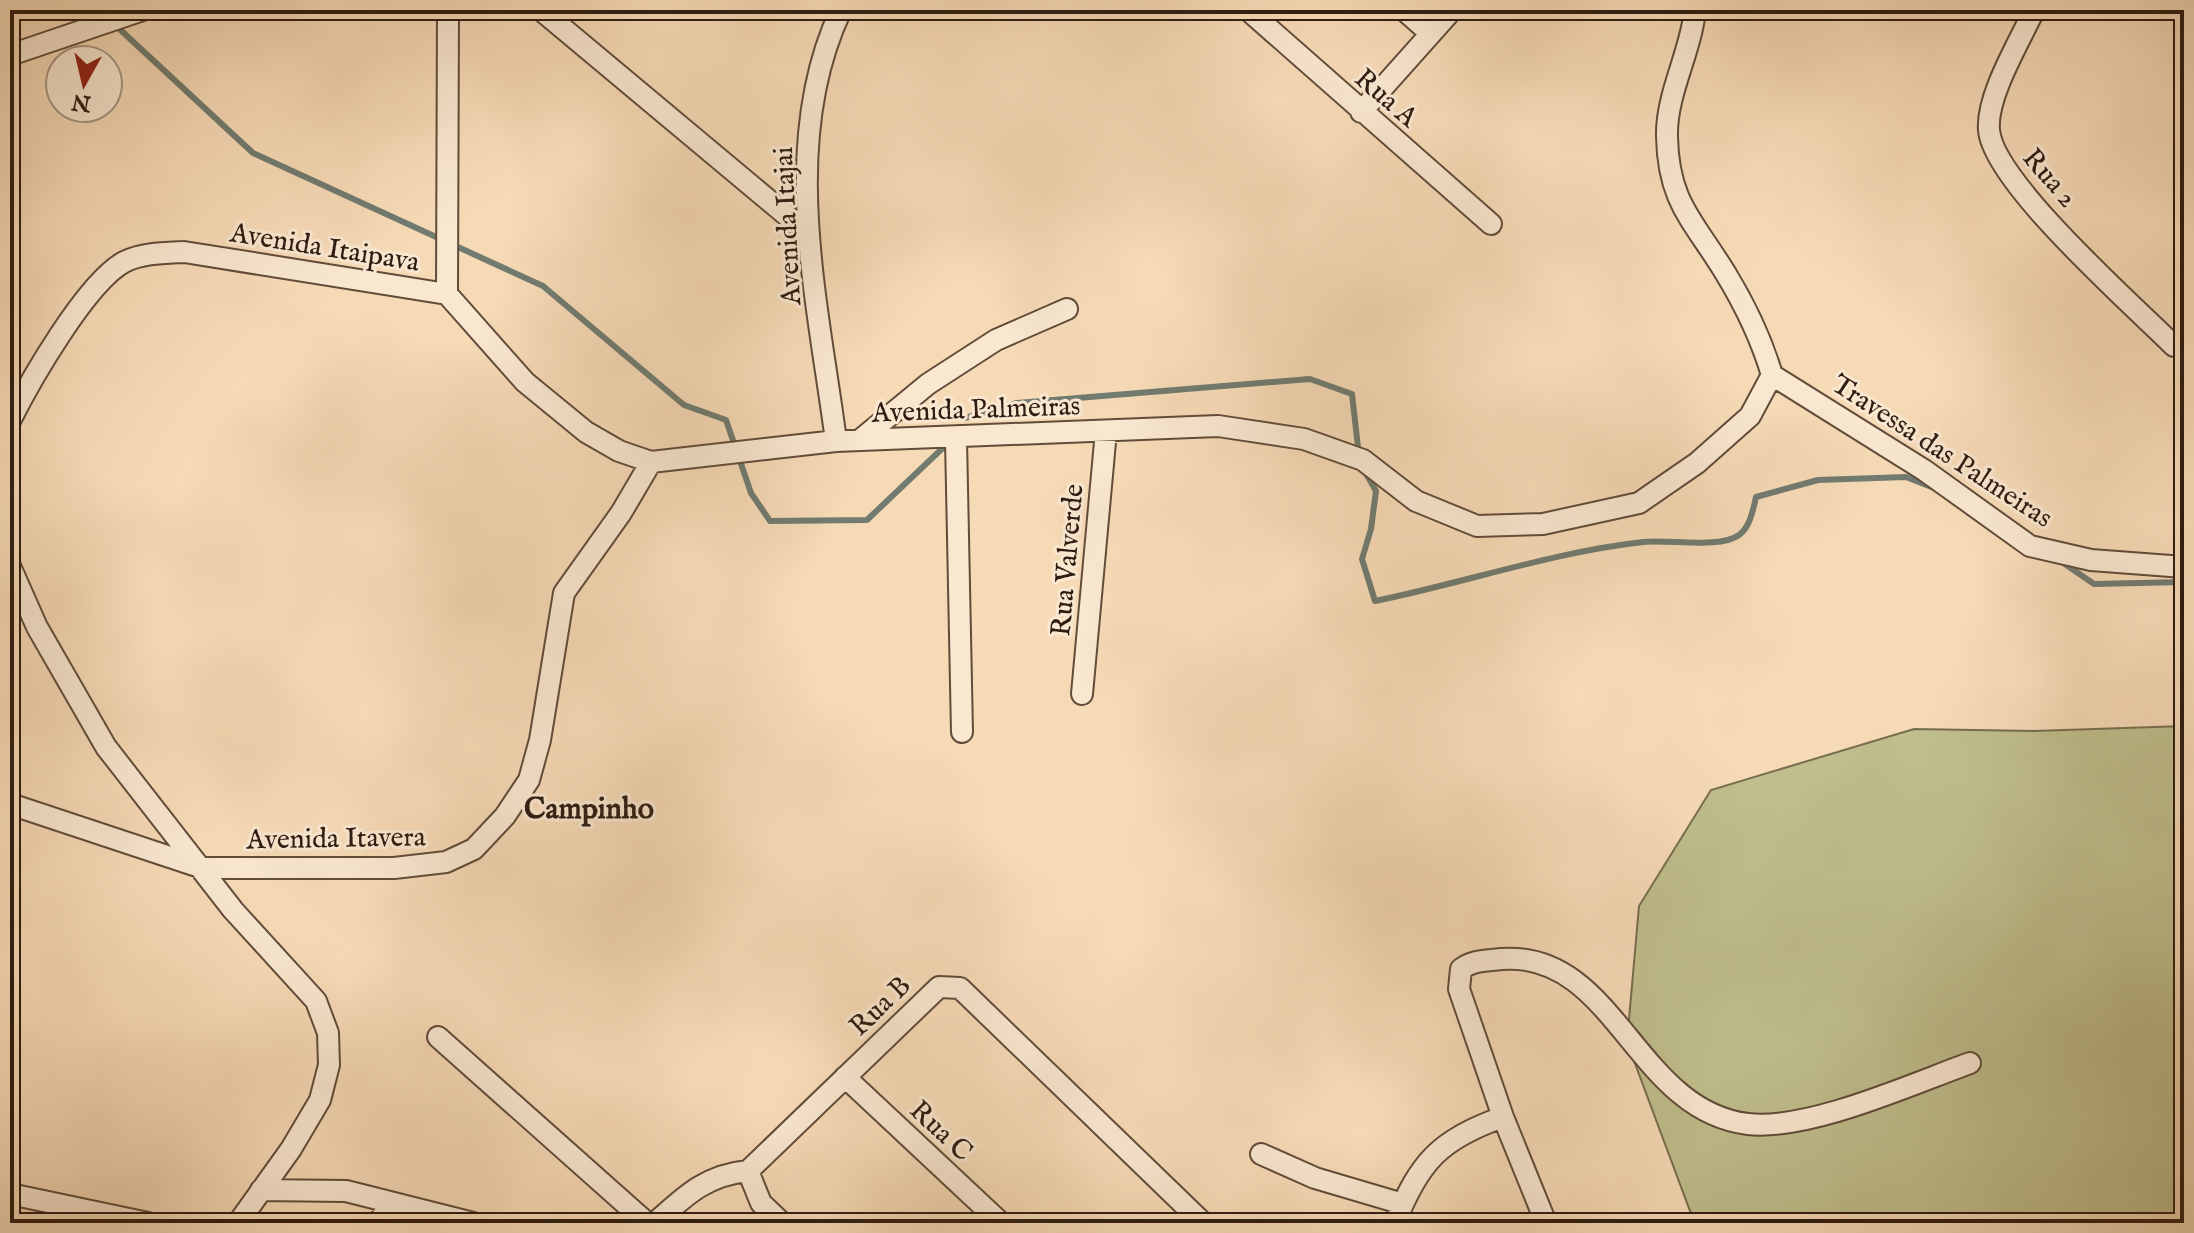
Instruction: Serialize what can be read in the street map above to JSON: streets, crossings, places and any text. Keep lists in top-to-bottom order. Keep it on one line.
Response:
{"streets":{"street":["Rua A","Rua 2","Avenida Itajai","Avenida Itaipava","Avenida Palmeiras","Travessa das Palmeiras","Rua Valverde","Avenida Itavera","Rua B","Rua C"]},"crossings":[["Avenida Itajai","Avenida Palmeiras"],["Avenida Itaipava","Avenida Palmeiras"],["Avenida Itaipava","Avenida Itavera"],["Avenida Palmeiras","Travessa das Palmeiras"],["Avenida Palmeiras","Rua Valverde"],["Avenida Palmeiras","Avenida Itavera"],["Rua B","Rua C"]],"districts":["Campinho"],"north":"bottom"}
